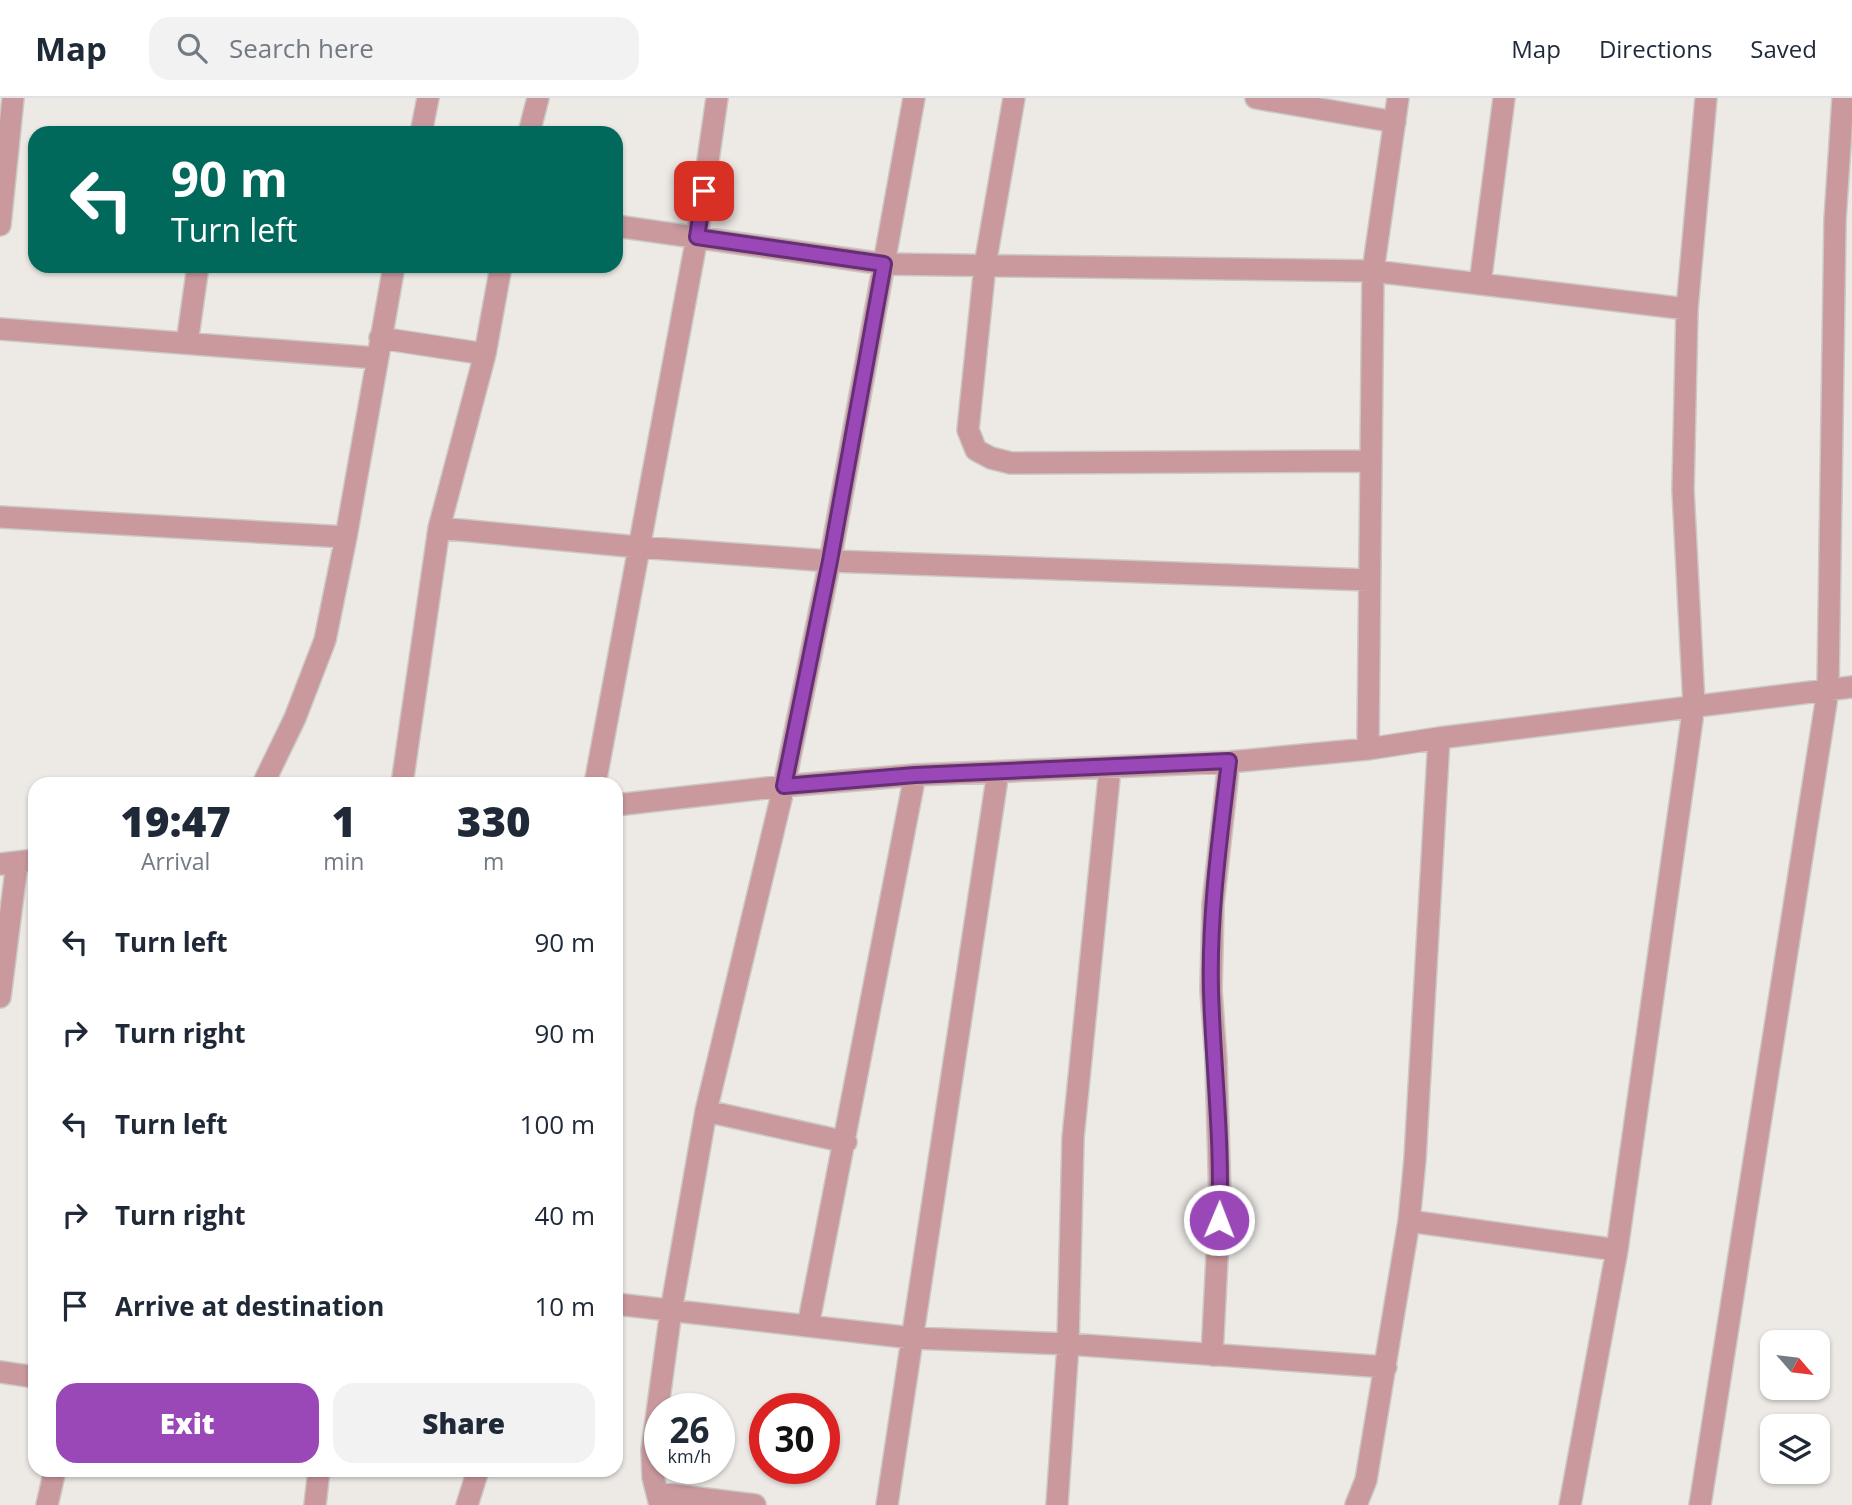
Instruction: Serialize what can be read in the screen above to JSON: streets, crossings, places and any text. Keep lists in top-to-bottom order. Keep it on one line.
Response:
{"north":"bottom right","page":{"header":"Map","search":"Search here","nav":["Map","Directions","Saved"],"turn":["90 m","Turn left"],"eta":["19:47","Arrival","1","min","330","m"],"list":[{"name":"Turn left","value":"90 m"},{"name":"Turn right","value":"90 m"},{"name":"Turn left","value":"100 m"},{"name":"Turn right","value":"40 m"},{"name":"Arrive at destination","value":"10 m"}],"buttons":["Exit","Share"],"speed":"26 km/h","limit":"30"}}
